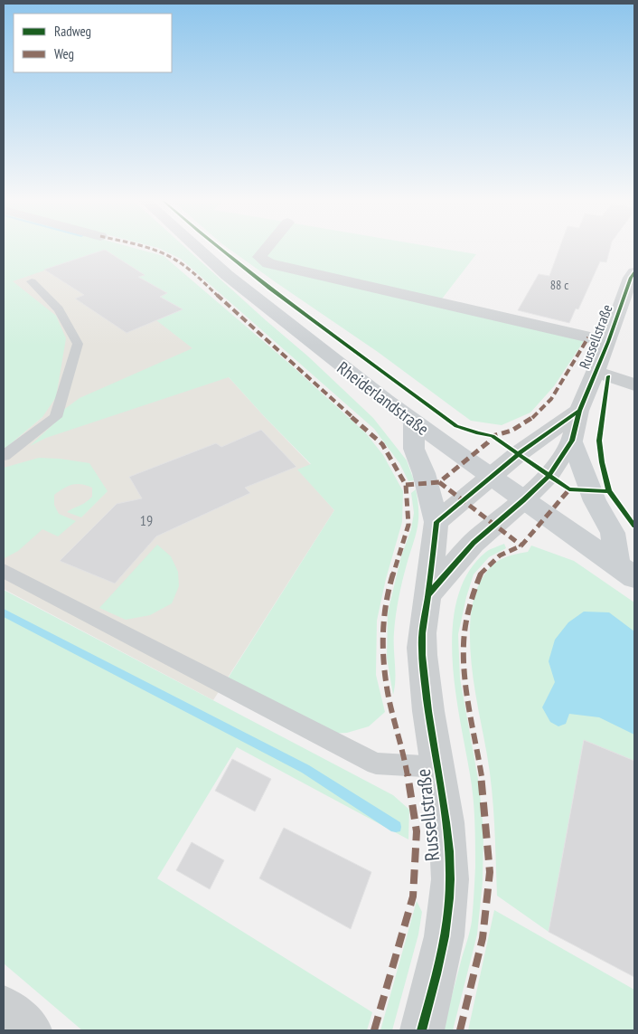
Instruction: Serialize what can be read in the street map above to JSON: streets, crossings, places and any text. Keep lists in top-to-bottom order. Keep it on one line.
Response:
{"streets":{"main road":["Rheiderlandstraße"],"street":["Russellstraße"]},"crossings":[["Russellstraße","Rheiderlandstraße"]],"house_numbers":["88 c","19"],"legend":["Radweg","Weg"]}
